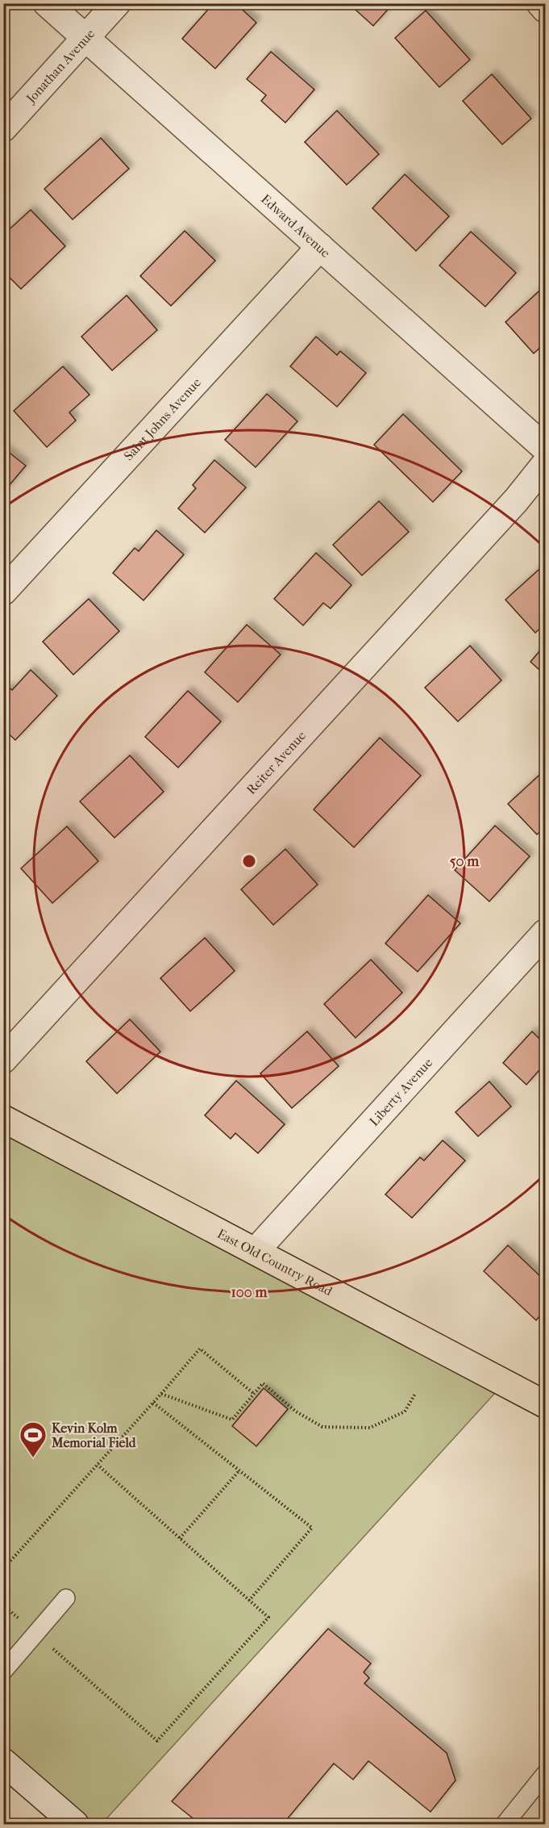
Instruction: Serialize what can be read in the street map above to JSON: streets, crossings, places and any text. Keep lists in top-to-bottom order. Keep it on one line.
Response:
{"streets":{"main road":["East Old Country Road"],"street":["Jonathan Avenue","Edward Avenue","Saint Johns Avenue","Reiter Avenue","Liberty Avenue"]},"crossings":[["Jonathan Avenue","Edward Avenue"],["Edward Avenue","Saint Johns Avenue"],["Liberty Avenue","East Old Country Road"]],"places":{"sports":["Kevin Kolm Memorial Field"]},"rings":["50 m","100 m"]}
